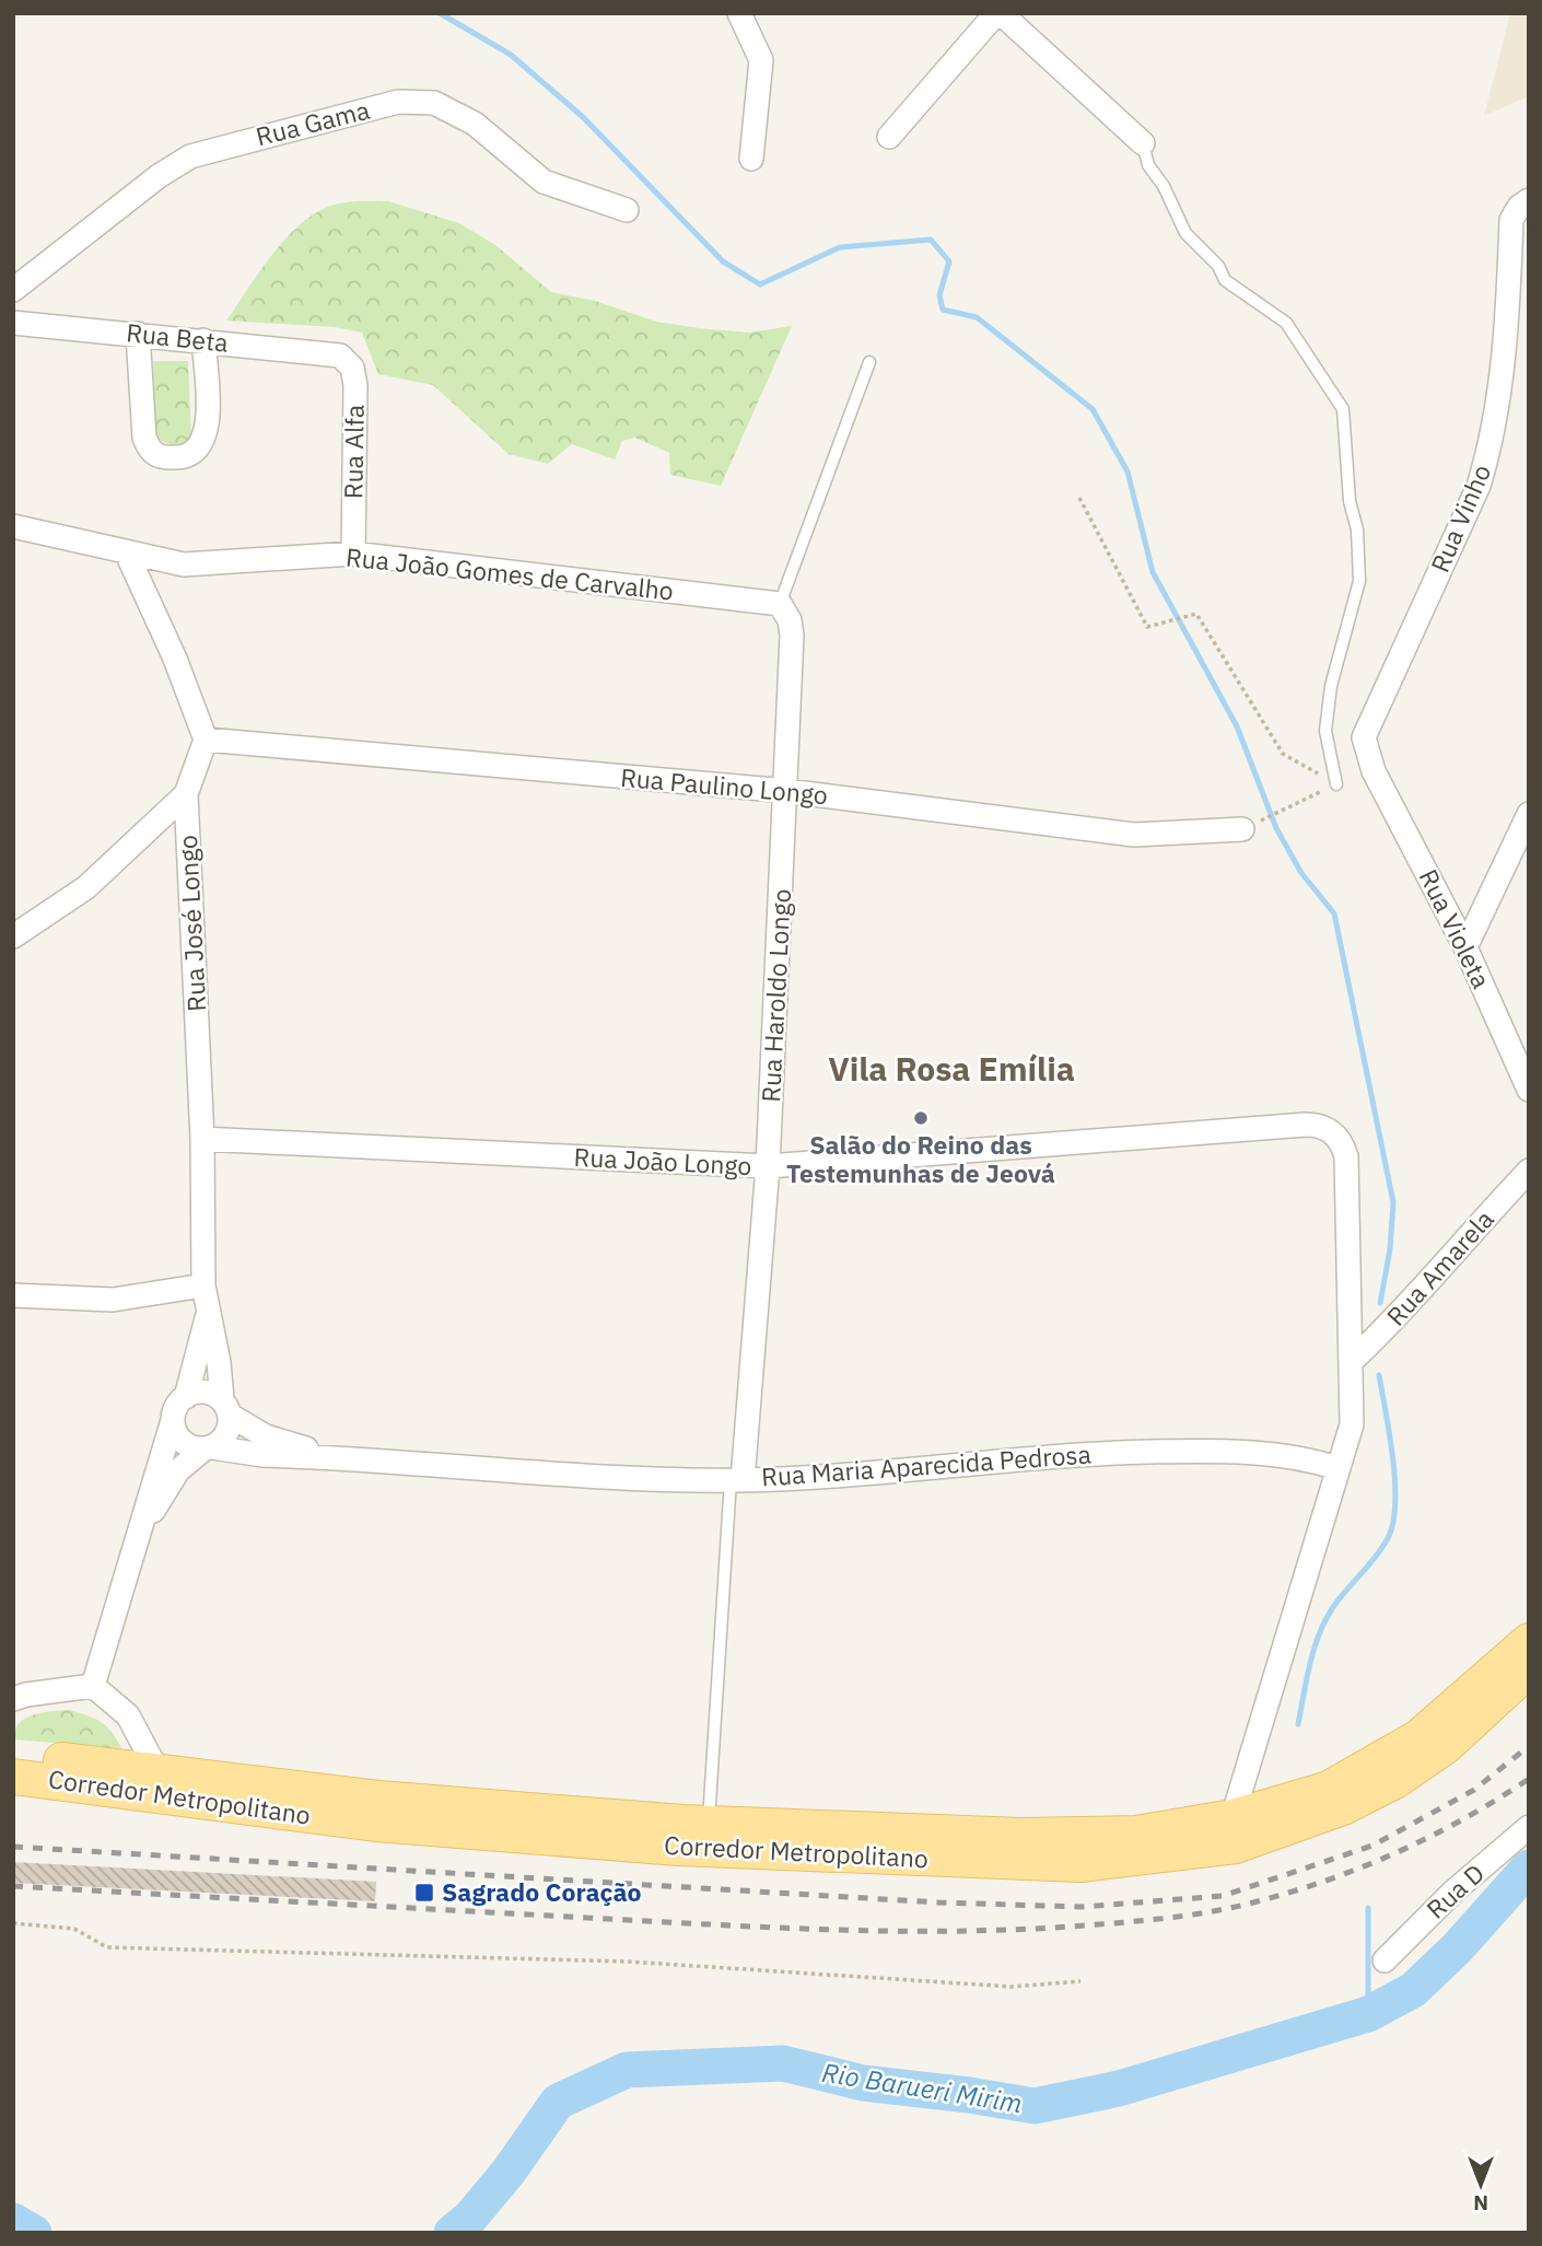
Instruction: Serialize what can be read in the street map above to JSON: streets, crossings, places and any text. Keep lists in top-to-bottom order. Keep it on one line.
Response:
{"streets":{"main road":["Corredor Metropolitano"],"street":["Rua Gama","Rua Beta","Rua Alfa","Rua Vinho","Rua João Gomes de Carvalho","Rua Paulino Longo","Rua José Longo","Rua Violeta","Rua Haroldo Longo","Rua João Longo","Rua Amarela","Rua Maria Aparecida Pedrosa","Rua D"]},"crossings":[["Rua Beta","Rua Alfa"],["Rua Alfa","Rua João Gomes de Carvalho"],["Rua Vinho","Rua Violeta"],["Rua João Gomes de Carvalho","Rua Haroldo Longo"],["Rua Paulino Longo","Rua José Longo"],["Rua Paulino Longo","Rua Haroldo Longo"],["Rua José Longo","Rua João Longo"],["Rua José Longo","Rua Maria Aparecida Pedrosa"],["Rua Haroldo Longo","Rua João Longo"],["Rua Haroldo Longo","Rua Maria Aparecida Pedrosa"],["Rua João Longo","Rua Amarela"]],"districts":["Vila Rosa Emília"],"water":["Rio Barueri Mirim"],"places":{"other":["Salão do Reino das Testemunhas de Jeová"],"transit":["Sagrado Coração"]},"north":"bottom"}
